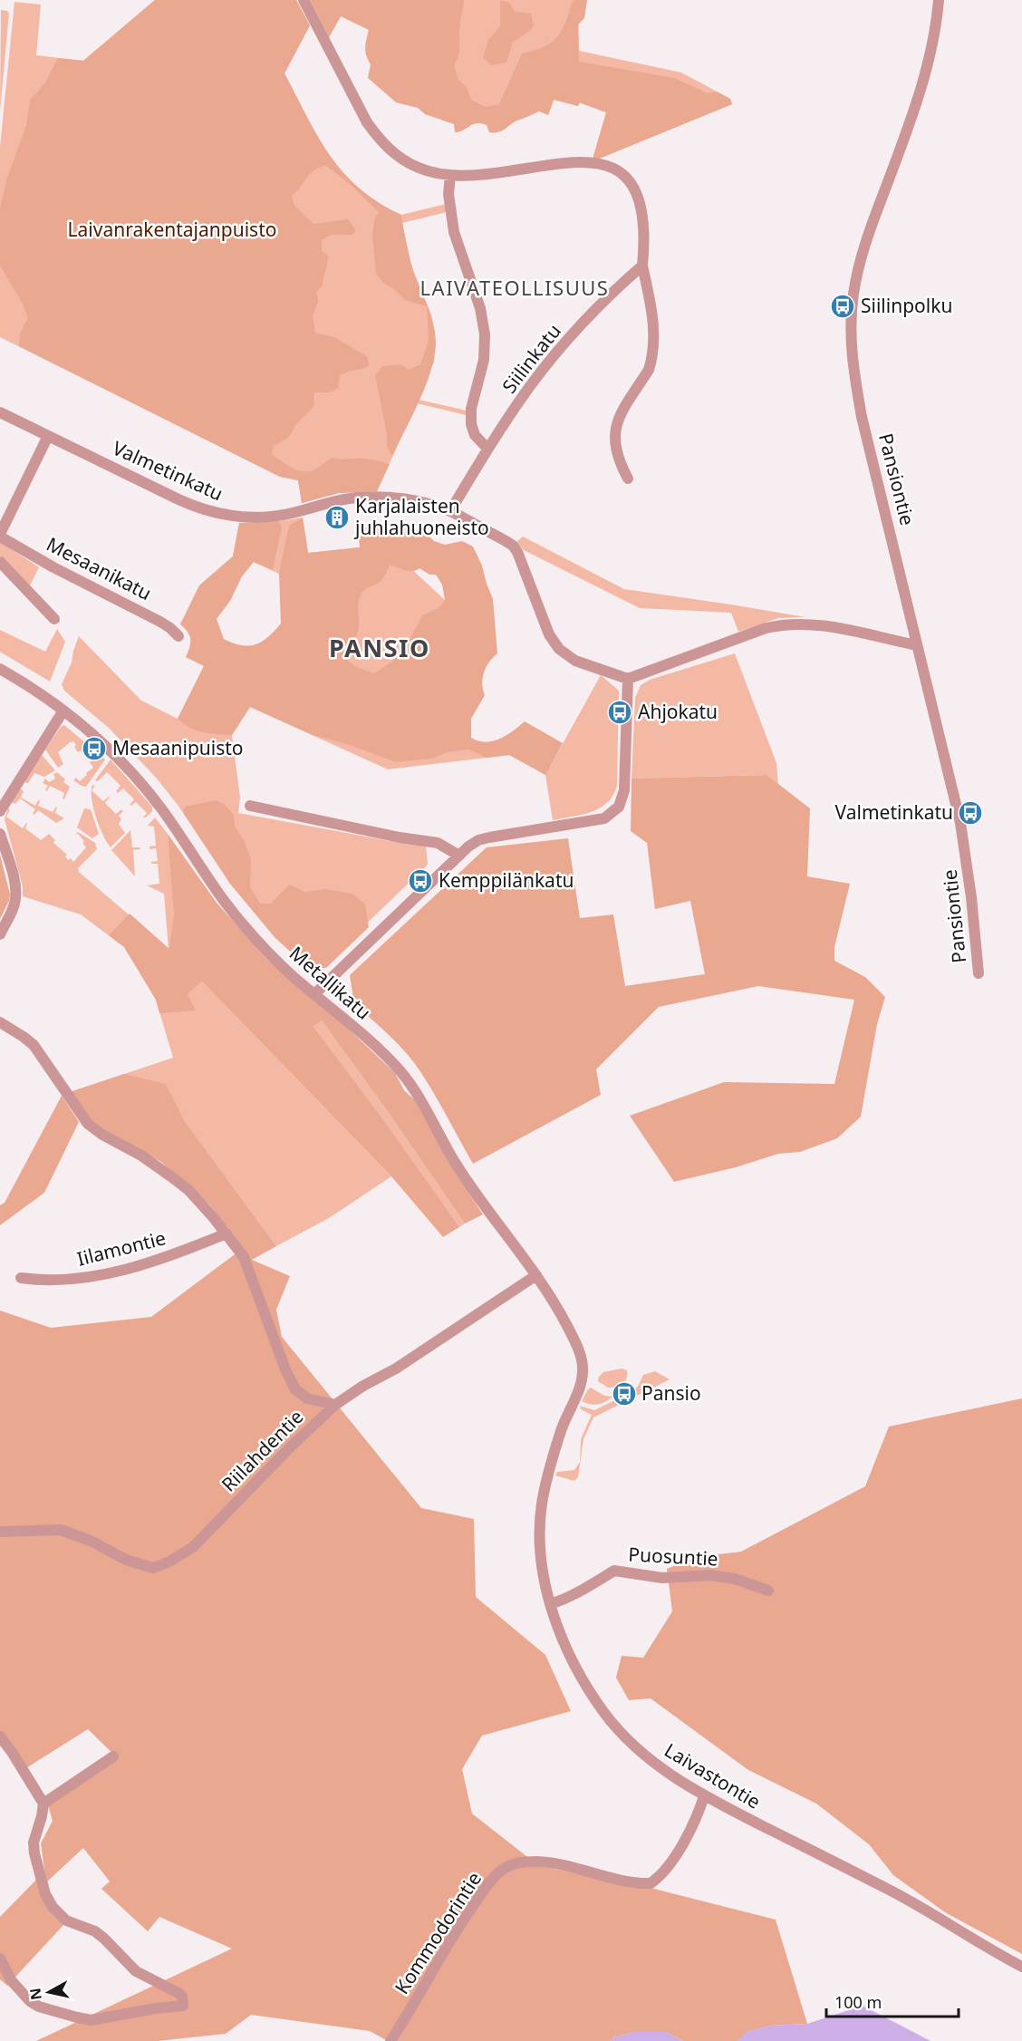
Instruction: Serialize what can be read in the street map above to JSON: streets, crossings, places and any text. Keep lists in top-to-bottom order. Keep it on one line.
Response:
{"streets":{"street":["Siilinkatu","Valmetinkatu","Pansiontie","Mesaanikatu","Metallikatu","Iilamontie","Riilahdentie","Puosuntie","Laivastontie","Kommodorintie"]},"crossings":[["Siilinkatu","Valmetinkatu"],["Metallikatu","Riilahdentie"],["Metallikatu","Laivastontie"],["Puosuntie","Laivastontie"],["Laivastontie","Kommodorintie"]],"districts":["LAIVATEOLLISUUS","PANSIO"],"parks":["Laivanrakentajanpuisto"],"places":{"bus stop":["Siilinpolku","Ahjokatu","Mesaanipuisto","Valmetinkatu","Kemppilänkatu","Pansio"],"building":["Karjalaisten juhlahuoneisto"]},"scale_bar":"100 m","north":"left"}
